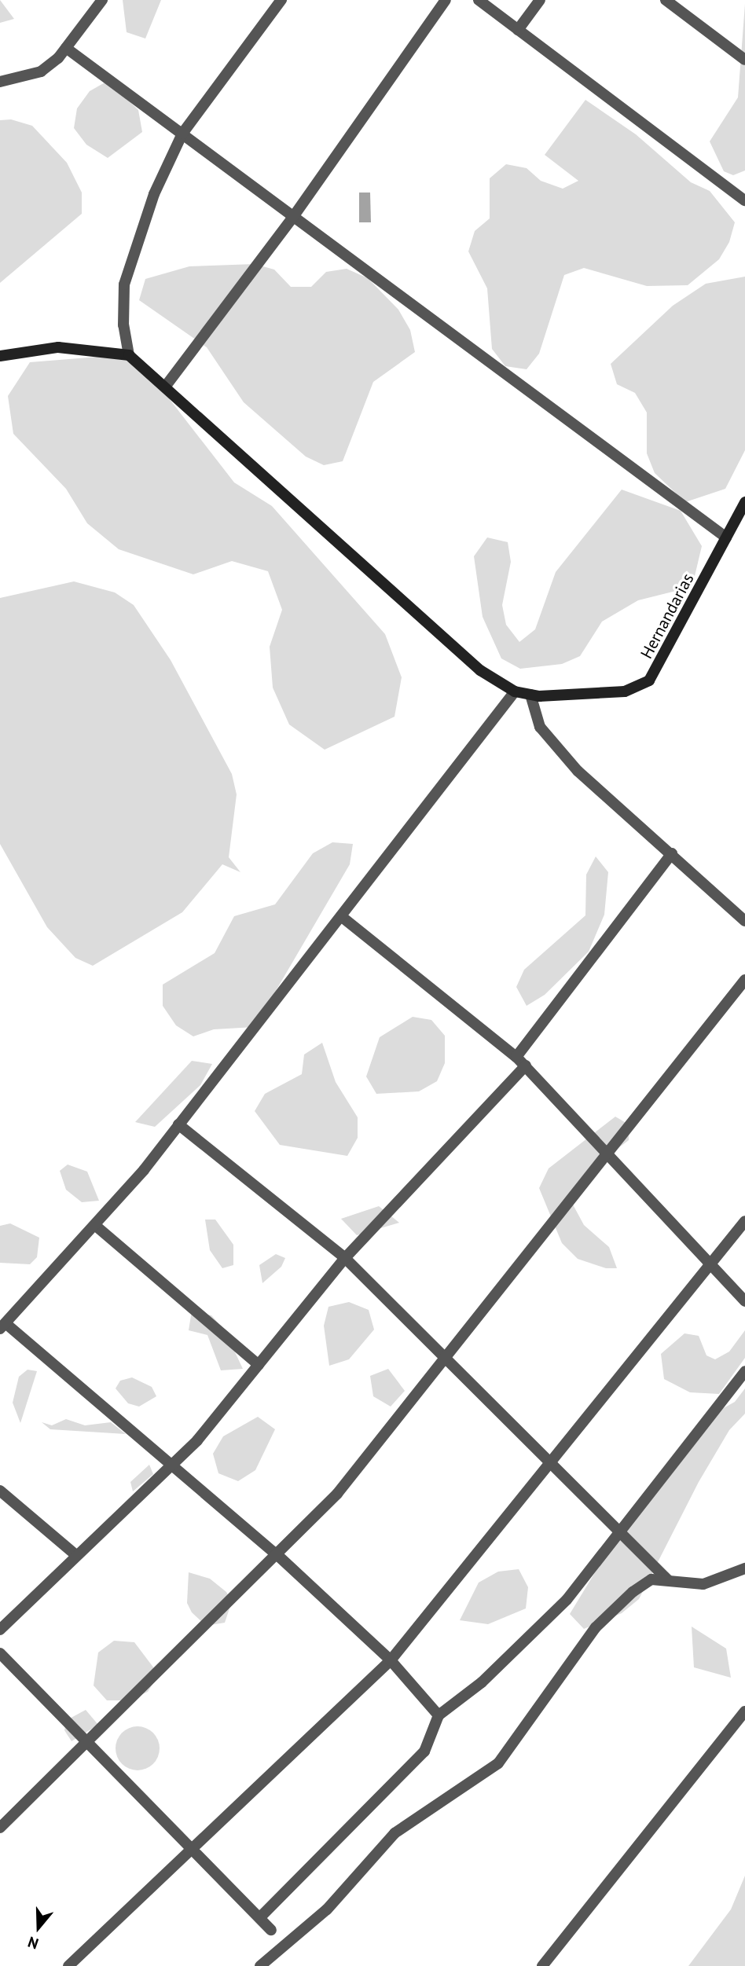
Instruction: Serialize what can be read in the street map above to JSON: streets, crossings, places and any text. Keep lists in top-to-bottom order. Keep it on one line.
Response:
{"streets":{"street":["Hernandarias"]},"north":"bottom"}
